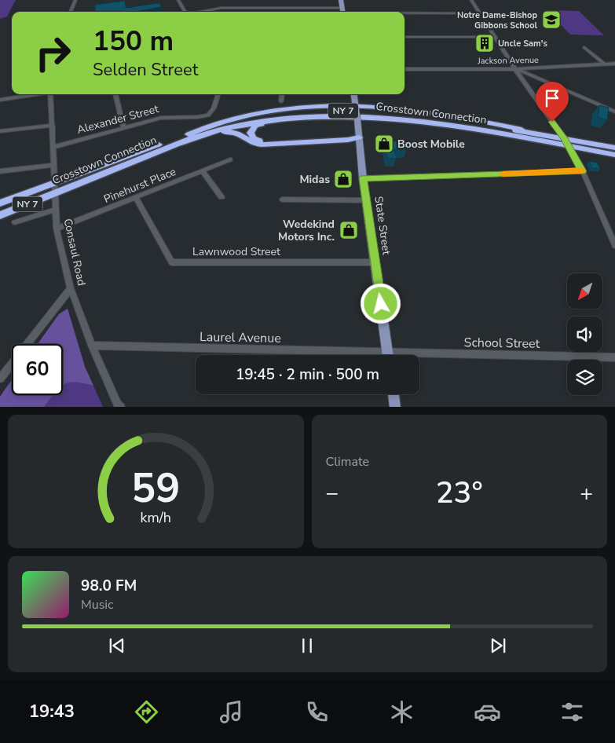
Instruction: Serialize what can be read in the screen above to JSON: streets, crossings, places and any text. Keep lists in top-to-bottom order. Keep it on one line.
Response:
{"streets":{"highway":["NY 7","Crosstown Connection"],"main road":["State Street"],"street":["Jackson Avenue","Alexander Street","Pinehurst Place","Lawnwood Street","Consaul Road","Laurel Avenue","School Street"]},"crossings":[["Crosstown Connection","Consaul Road"],["Alexander Street","Consaul Road"],["Pinehurst Place","Lawnwood Street"],["Pinehurst Place","Consaul Road"],["State Street","Lawnwood Street"],["Consaul Road","Laurel Avenue"]],"places":{"school or university":["Notre Dame-Bishop Gibbons School"],"building":["Uncle Sam's"],"shop":["Boost Mobile","Midas","Wedekind Motors Inc."]},"north":"bottom left","page":{"turn":["150 m","Selden Street"],"limit":"60","trip":"19:45 · 2 min · 500 m","tile":"Climate","heat":["−","23°","+"],"song":["98.0 FM","Music"],"tabs":"19:43","gauge":["59","km/h"]}}
